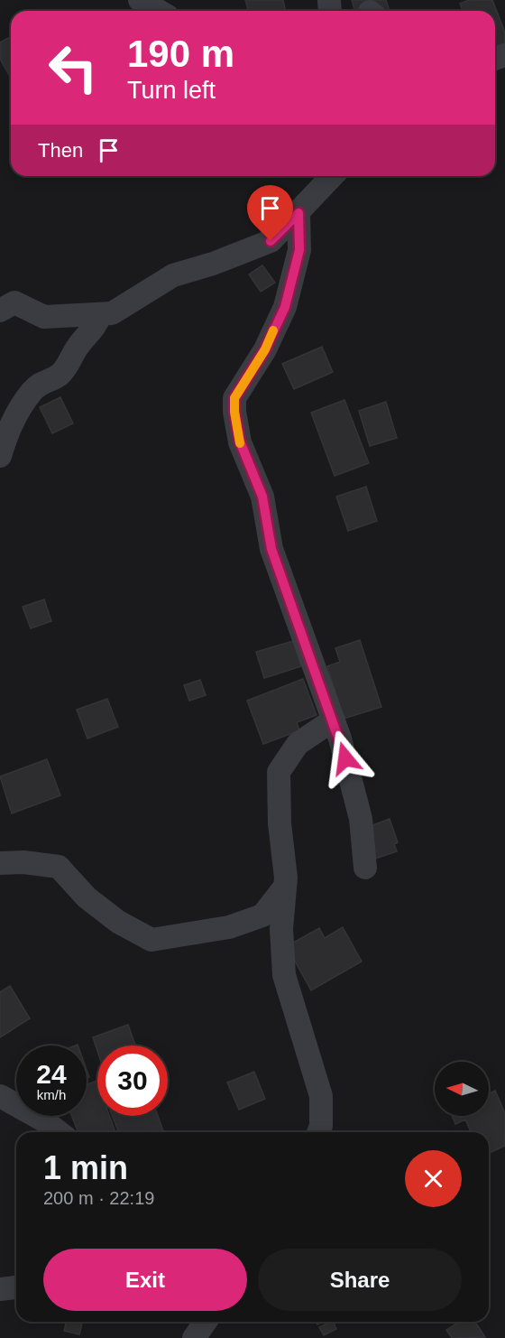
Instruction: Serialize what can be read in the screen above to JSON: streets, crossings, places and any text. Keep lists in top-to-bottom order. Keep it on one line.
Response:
{"north":"left","page":{"turn":["190 m","Turn left"],"then":"Then","speed":"24 km/h","limit":"30","heading":["1 min","200 m · 22:19"],"buttons":["Exit","Share"]}}
